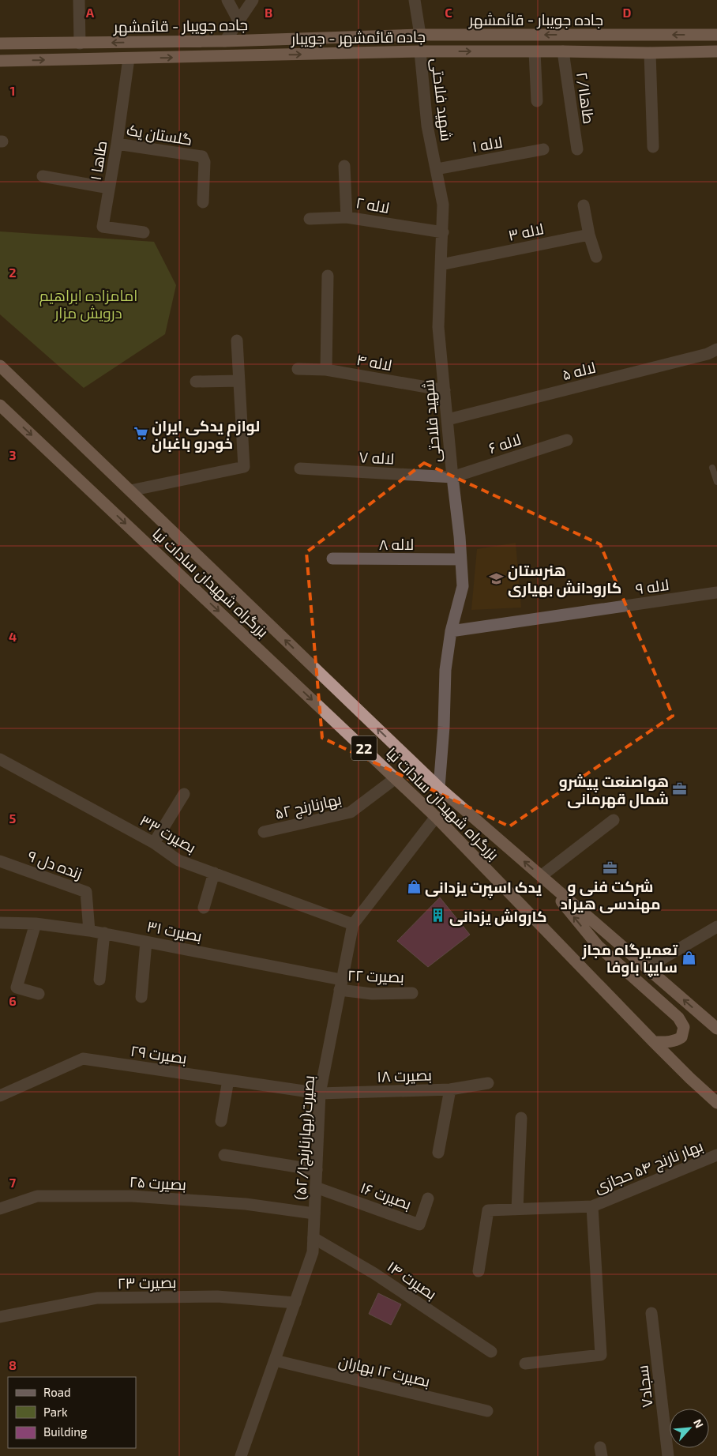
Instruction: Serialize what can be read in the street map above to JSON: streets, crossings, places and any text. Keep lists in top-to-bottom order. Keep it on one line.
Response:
{"streets":{"highway":["جاده جویبار - قائمشهر","جاده قائمشهر - جویبار","بزرگراه شهیدان سادات نیا","22"],"street":["طاها۲/۱","شهید فلاحتی","گلستان یک","لاله ۱","طاها ۱","لاله ۲","لاله ۳","لاله ۴","لاله ۵","لاله ۶","لاله ۷","لاله ۸","لاله ۹","بهارنارنج ۵۲","بصیرت ۳۳","زنده دل ۹","بصیرت ۳۱","بصیرت ۲۲","بصیرت ۲۹","بصیرت ۱۸","بصیرت(بهارنارنج۵۲/۱)","بهار نارنج ۵۴ حجازی","بصیرت ۲۵","بصیرت ۱۶","بصیرت ۱۴","بصیرت ۲۳","بصیرت ۱۲ بهاران","سجاد۷"]},"crossings":[["جاده قائمشهر - جویبار","طاها۲/۱"],["جاده قائمشهر - جویبار","شهید فلاحتی"],["جاده قائمشهر - جویبار","طاها ۱"],["شهید فلاحتی","لاله ۱"],["شهید فلاحتی","لاله ۲"],["شهید فلاحتی","لاله ۳"],["شهید فلاحتی","لاله ۴"],["شهید فلاحتی","لاله ۵"],["شهید فلاحتی","لاله ۶"],["شهید فلاحتی","لاله ۷"],["شهید فلاحتی","لاله ۸"],["شهید فلاحتی","بزرگراه شهیدان سادات نیا"],["شهید فلاحتی","لاله ۹"],["گلستان یک","طاها ۱"],["لاله ۶","لاله ۷"],["بزرگراه شهیدان سادات نیا","بهارنارنج ۵۲"],["بزرگراه شهیدان سادات نیا","بصیرت(بهارنارنج۵۲/۱)"],["بصیرت ۳۳","بصیرت(بهارنارنج۵۲/۱)"],["زنده دل ۹","بصیرت ۳۱"],["بصیرت ۳۱","بصیرت ۲۲"],["بصیرت ۳۱","بصیرت(بهارنارنج۵۲/۱)"],["بصیرت ۲۲","بصیرت(بهارنارنج۵۲/۱)"],["بصیرت ۲۹","بصیرت ۱۸"],["بصیرت ۲۹","بصیرت(بهارنارنج۵۲/۱)"],["بصیرت ۱۸","بصیرت(بهارنارنج۵۲/۱)"],["بصیرت(بهارنارنج۵۲/۱)","بصیرت ۲۵"],["بصیرت(بهارنارنج۵۲/۱)","بصیرت ۱۶"],["بصیرت(بهارنارنج۵۲/۱)","بصیرت ۱۴"],["بصیرت(بهارنارنج۵۲/۱)","بصیرت ۲۳"],["بصیرت(بهارنارنج۵۲/۱)","بصیرت ۱۲ بهاران"]],"one_way":["جاده جویبار - قائمشهر","جاده قائمشهر - جویبار"],"parks":["امامزاده ابراهیم درویش مزار"],"places":{"supermarket":["لوازم یدکی ایران خودرو باغبان"],"school or university":["هنرستان کارودانش بهیاری"],"office":["هواصنعت پیشرو شمال قهرمانی","شرکت فنی و مهندسی هیراد"],"shop":["یدک اسپرت یزدانی","تعمیرگاه مجاز سایپا باوفا"],"building":["کارواش یزدانی"]},"legend":["Road","Park","Building"],"north":"top right","grid":{"columns":["A","B","C","D"],"rows":["1","2","3","4","5","6","7","8"]}}
